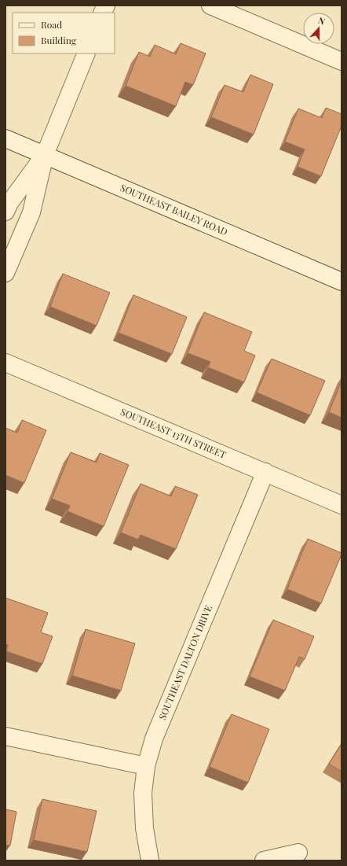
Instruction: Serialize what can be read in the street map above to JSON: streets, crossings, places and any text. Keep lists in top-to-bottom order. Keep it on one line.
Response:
{"streets":{"street":["SOUTHEAST BAILEY ROAD","SOUTHEAST 13TH STREET","SOUTHEAST DALTON DRIVE"]},"crossings":[["SOUTHEAST 13TH STREET","SOUTHEAST DALTON DRIVE"]],"legend":["Road","Building"],"north":"top"}
